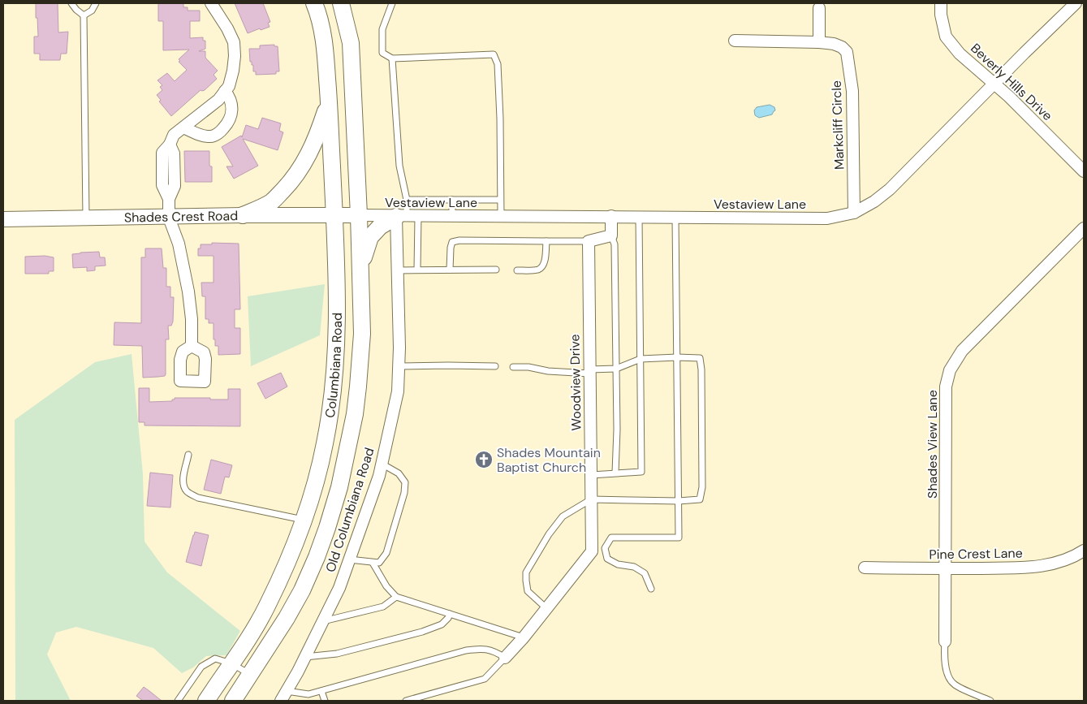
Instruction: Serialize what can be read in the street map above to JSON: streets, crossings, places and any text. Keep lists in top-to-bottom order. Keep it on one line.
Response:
{"streets":{"main road":["Columbiana Road"],"street":["Beverly Hills Drive","Markcliff Circle","Vestaview Lane","Shades Crest Road","Woodview Drive","Shades View Lane","Old Columbiana Road","Pine Crest Lane"]},"crossings":[["Beverly Hills Drive","Vestaview Lane"],["Markcliff Circle","Vestaview Lane"],["Vestaview Lane","Shades Crest Road"],["Vestaview Lane","Columbiana Road"],["Vestaview Lane","Old Columbiana Road"],["Shades Crest Road","Columbiana Road"],["Shades View Lane","Pine Crest Lane"]],"places":{"church":["Shades Mountain Baptist Church"]}}
